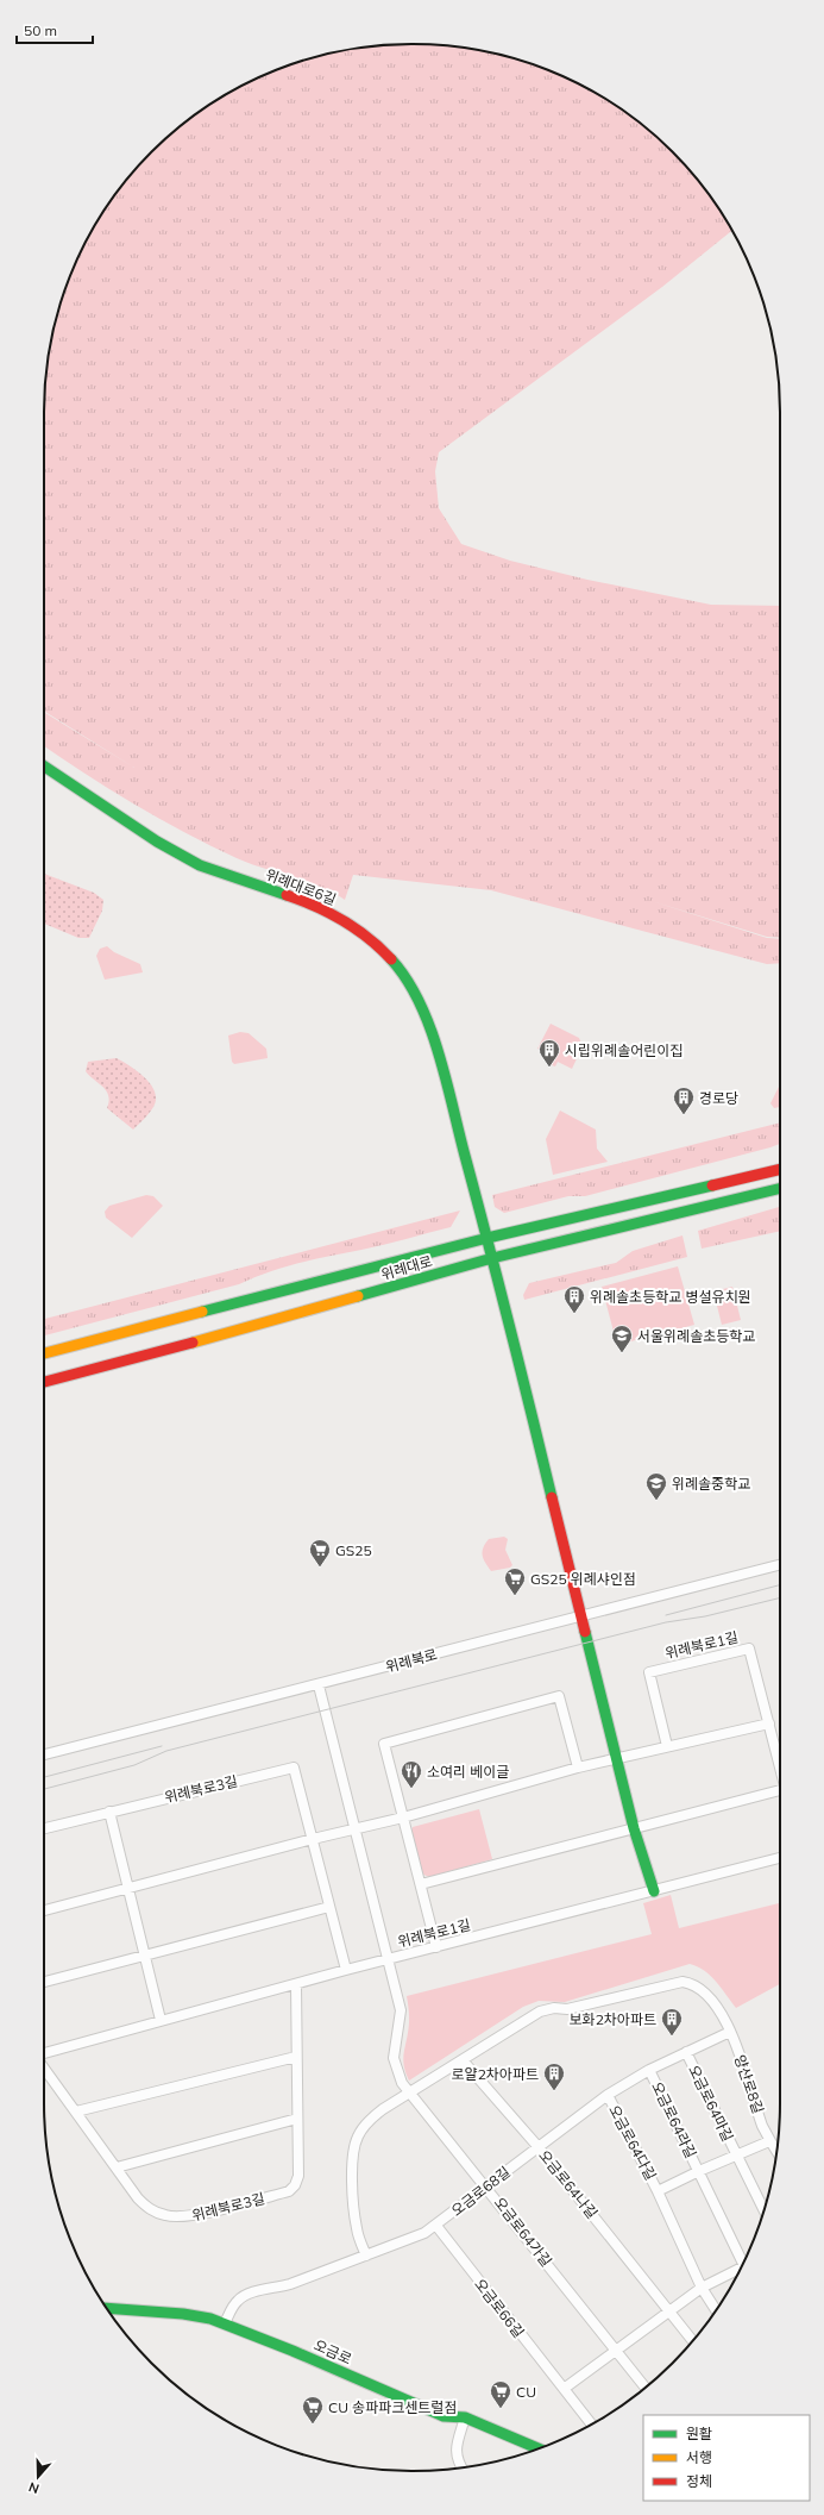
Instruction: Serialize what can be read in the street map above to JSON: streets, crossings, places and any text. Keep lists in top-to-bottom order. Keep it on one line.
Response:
{"streets":{"main road":["위례대로6길","위례대로","오금로"],"street":["위례북로1길","위례북로","위례북로3길","양산로8길","오금로64마길","오금로64라길","오금로64다길","오금로64나길","오금로68길","오금로64가길","오금로66길"]},"crossings":[["위례대로6길","위례대로"],["위례대로6길","위례북로"],["위례북로1길","위례북로3길"],["위례북로1길","오금로64가길"],["위례북로3길","오금로64가길"],["양산로8길","오금로64마길"],["양산로8길","오금로64나길"],["양산로8길","오금로68길"],["양산로8길","오금로64가길"],["오금로64마길","오금로64라길"],["오금로64마길","오금로68길"],["오금로64라길","오금로64다길"],["오금로64라길","오금로68길"],["오금로64다길","오금로68길"],["오금로64나길","오금로68길"],["오금로68길","오금로64가길"],["오금로68길","오금로66길"],["오금로68길","오금로"]],"places":{"building":["시립위례솔어린이집","경로당","위례솔초등학교 병설유치원","보화2차아파트","로얄2차아파트"],"school or university":["서울위례솔초등학교","위례솔중학교"],"supermarket":["GS25","GS25 위례샤인점","CU","CU 송파파크센트럴점"],"restaurant":["소여리 베이글"]},"legend":["원활","서행","정체"],"scale_bar":"50 m","north":"bottom"}
